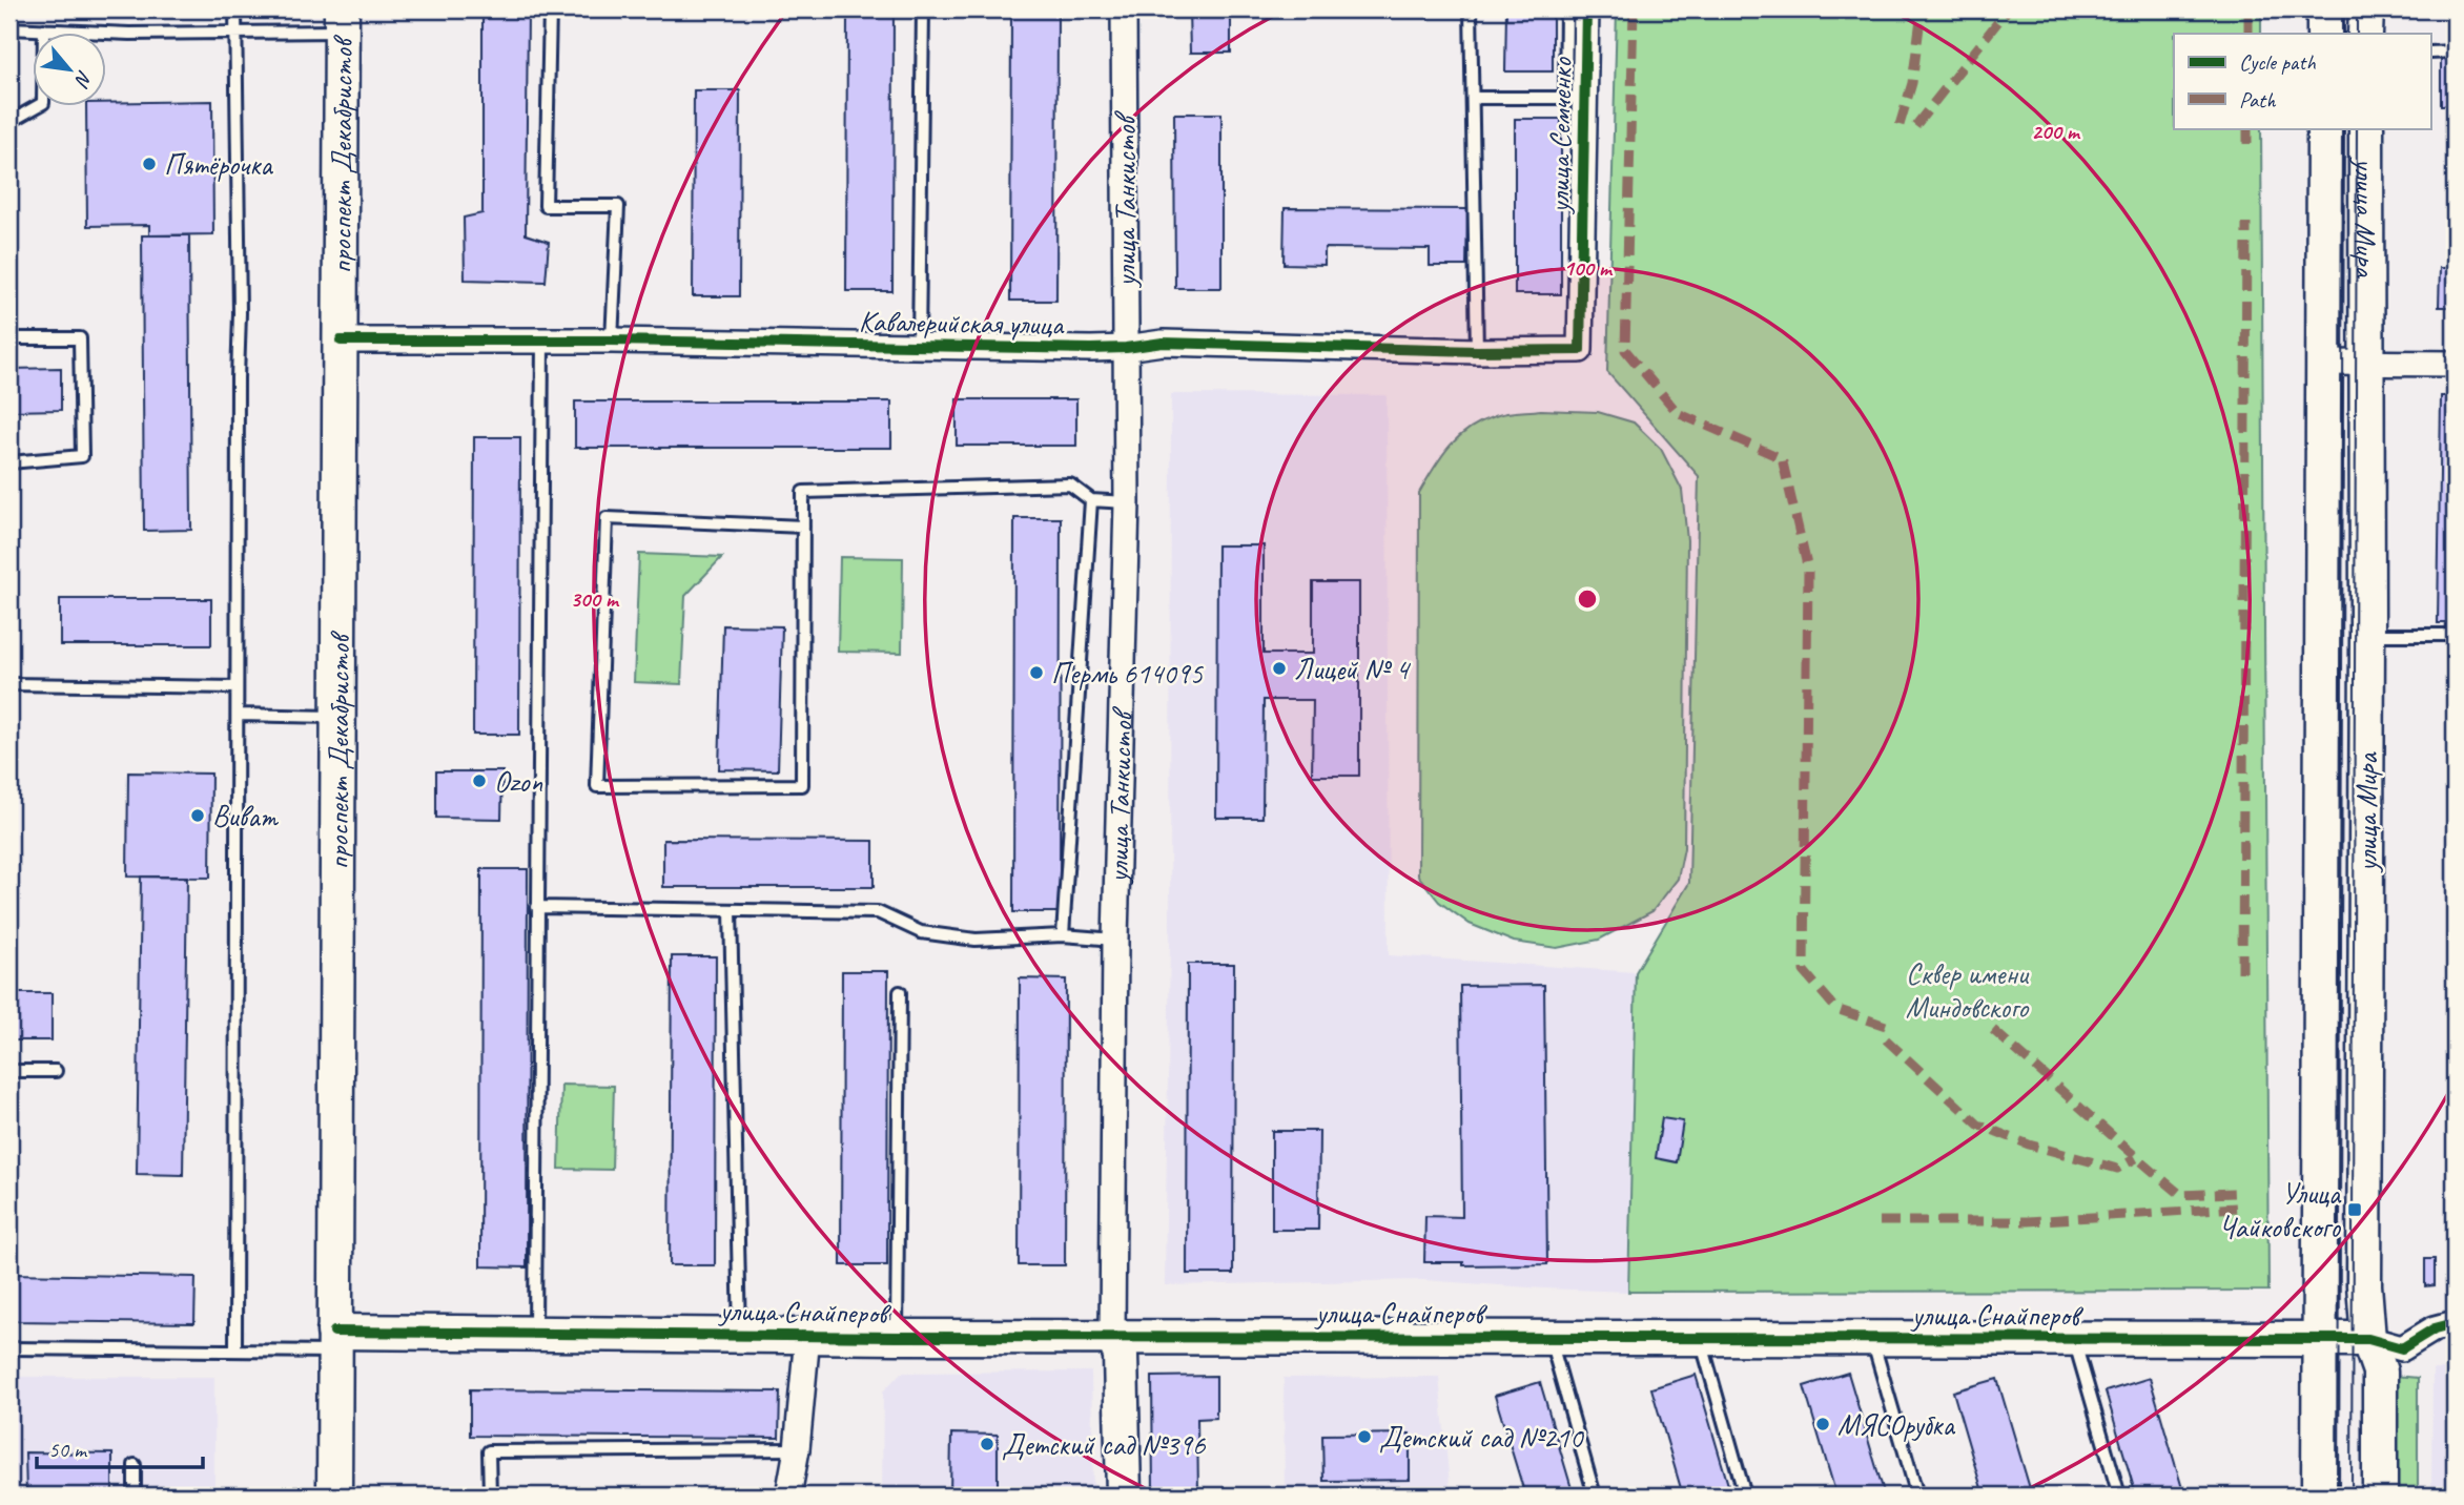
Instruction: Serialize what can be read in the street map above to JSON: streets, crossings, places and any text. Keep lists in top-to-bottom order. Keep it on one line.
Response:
{"streets":{"main road":["проспект Декабристов","улица Танкистов","улица Мира","улица Снайперов"],"street":["улица Семченко","Кавалерийская улица"]},"crossings":[["улица Семченко","Кавалерийская улица"],["проспект Декабристов","Кавалерийская улица"],["проспект Декабристов","улица Снайперов"],["улица Танкистов","Кавалерийская улица"],["улица Танкистов","улица Снайперов"],["улица Мира","улица Снайперов"]],"parks":["Сквер имени Миндовского"],"places":{"other":["Пятёрочка","Лицей № 4","Пермь 614095","Ozon","Виват","МЯСОрубка","Детский сад №210","Детский сад №396"],"transit":["Улица Чайковского"]},"legend":["Cycle path","Path"],"scale_bar":"50 m","north":"bottom right","rings":["200 m","100 m","300 m"]}
